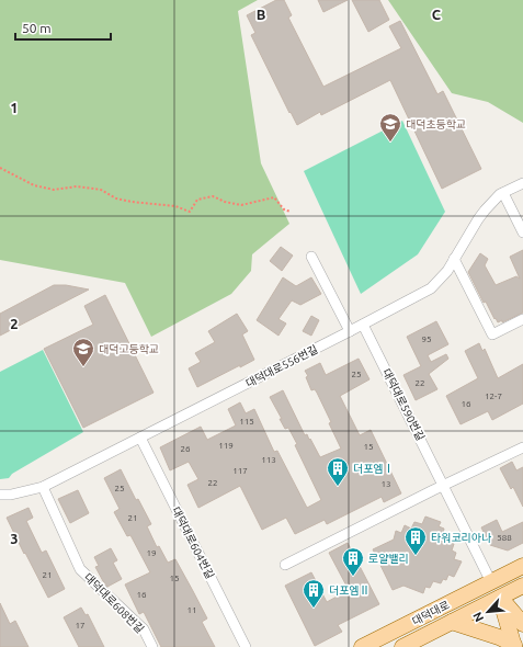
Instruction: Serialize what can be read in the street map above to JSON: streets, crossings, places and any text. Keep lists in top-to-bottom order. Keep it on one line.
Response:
{"streets":{"main road":["대덕대로"],"street":["대덕대로556번길","대덕대로590번길","대덕대로604번길","대덕대로608번길"]},"crossings":[["대덕대로556번길","대덕대로590번길"],["대덕대로556번길","대덕대로604번길"],["대덕대로556번길","대덕대로608번길"],["대덕대로590번길","대덕대로"]],"places":{"school or university":["대덕초등학교","대덕고등학교"],"building":["더포엠Ⅰ","타워코리아나","로얄밸리","더포엠Ⅱ"]},"house_numbers":["95","25","22","12-7","16","115","119","15","26","113","117","22","13","25","21","588","19","21","15","16","11","17"],"scale_bar":"50 m","north":"bottom left","grid":{"columns":["B","C"],"rows":["1","2","3"]}}
